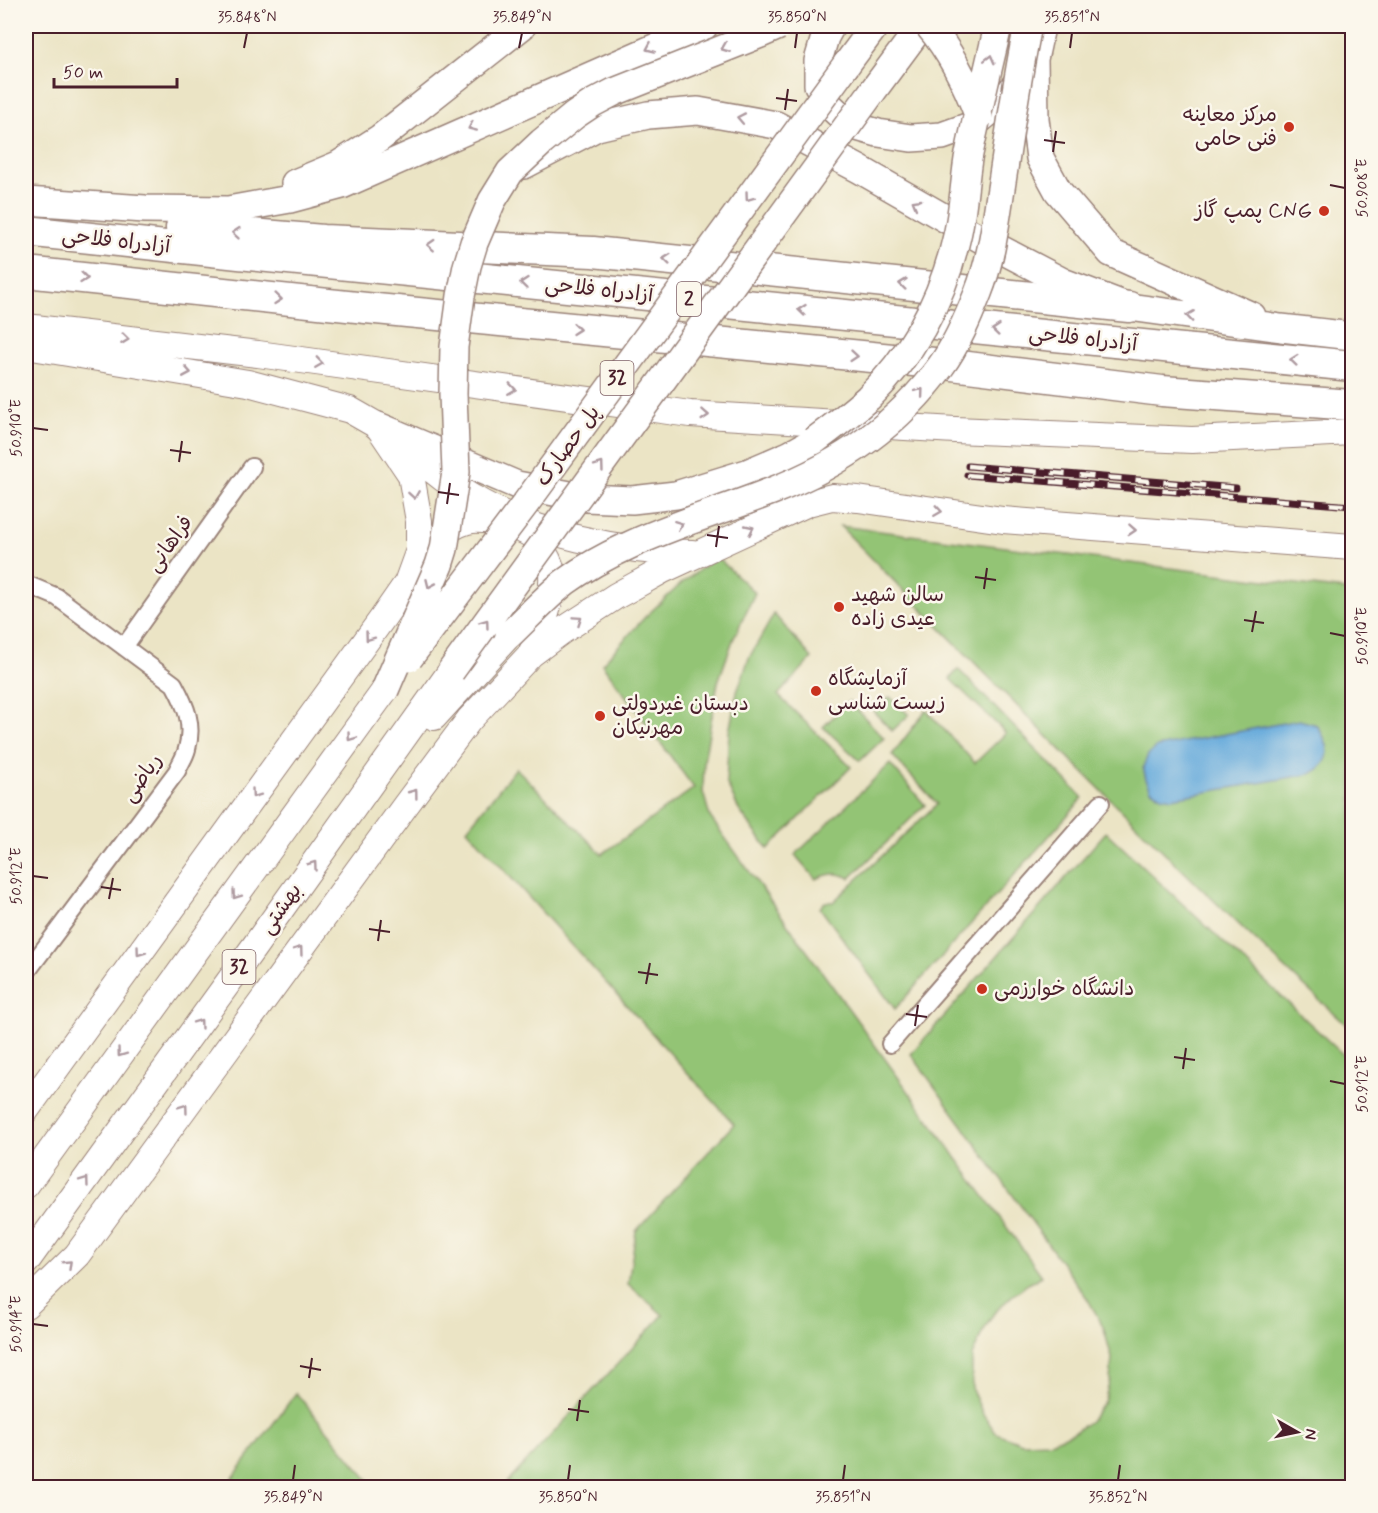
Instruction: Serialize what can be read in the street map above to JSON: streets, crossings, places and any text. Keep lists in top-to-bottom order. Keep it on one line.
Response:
{"streets":{"highway":["آزادراه فلاحی","2","32","پل حصارک"],"main road":["بهشتى"],"street":["فراهانی","ریاضی"]},"crossings":[["32","پل حصارک"],["پل حصارک","بهشتى"],["فراهانی","ریاضی"]],"places":["مرکز معاینه فنی حامی","پمپ گاز CNG","سالن شهید عیدی زاده","آزمایشگاه زیست شناسی","دبستان غیردولتی مهرنیکان","دانشگاه خوارزمی"],"scale_bar":"50 m","north":"right","coordinates":["35.848°N","35.849°N","35.850°N","35.851°N","50.908°E","50.910°E","50.912°E","50.914°E","35.852°N"]}
